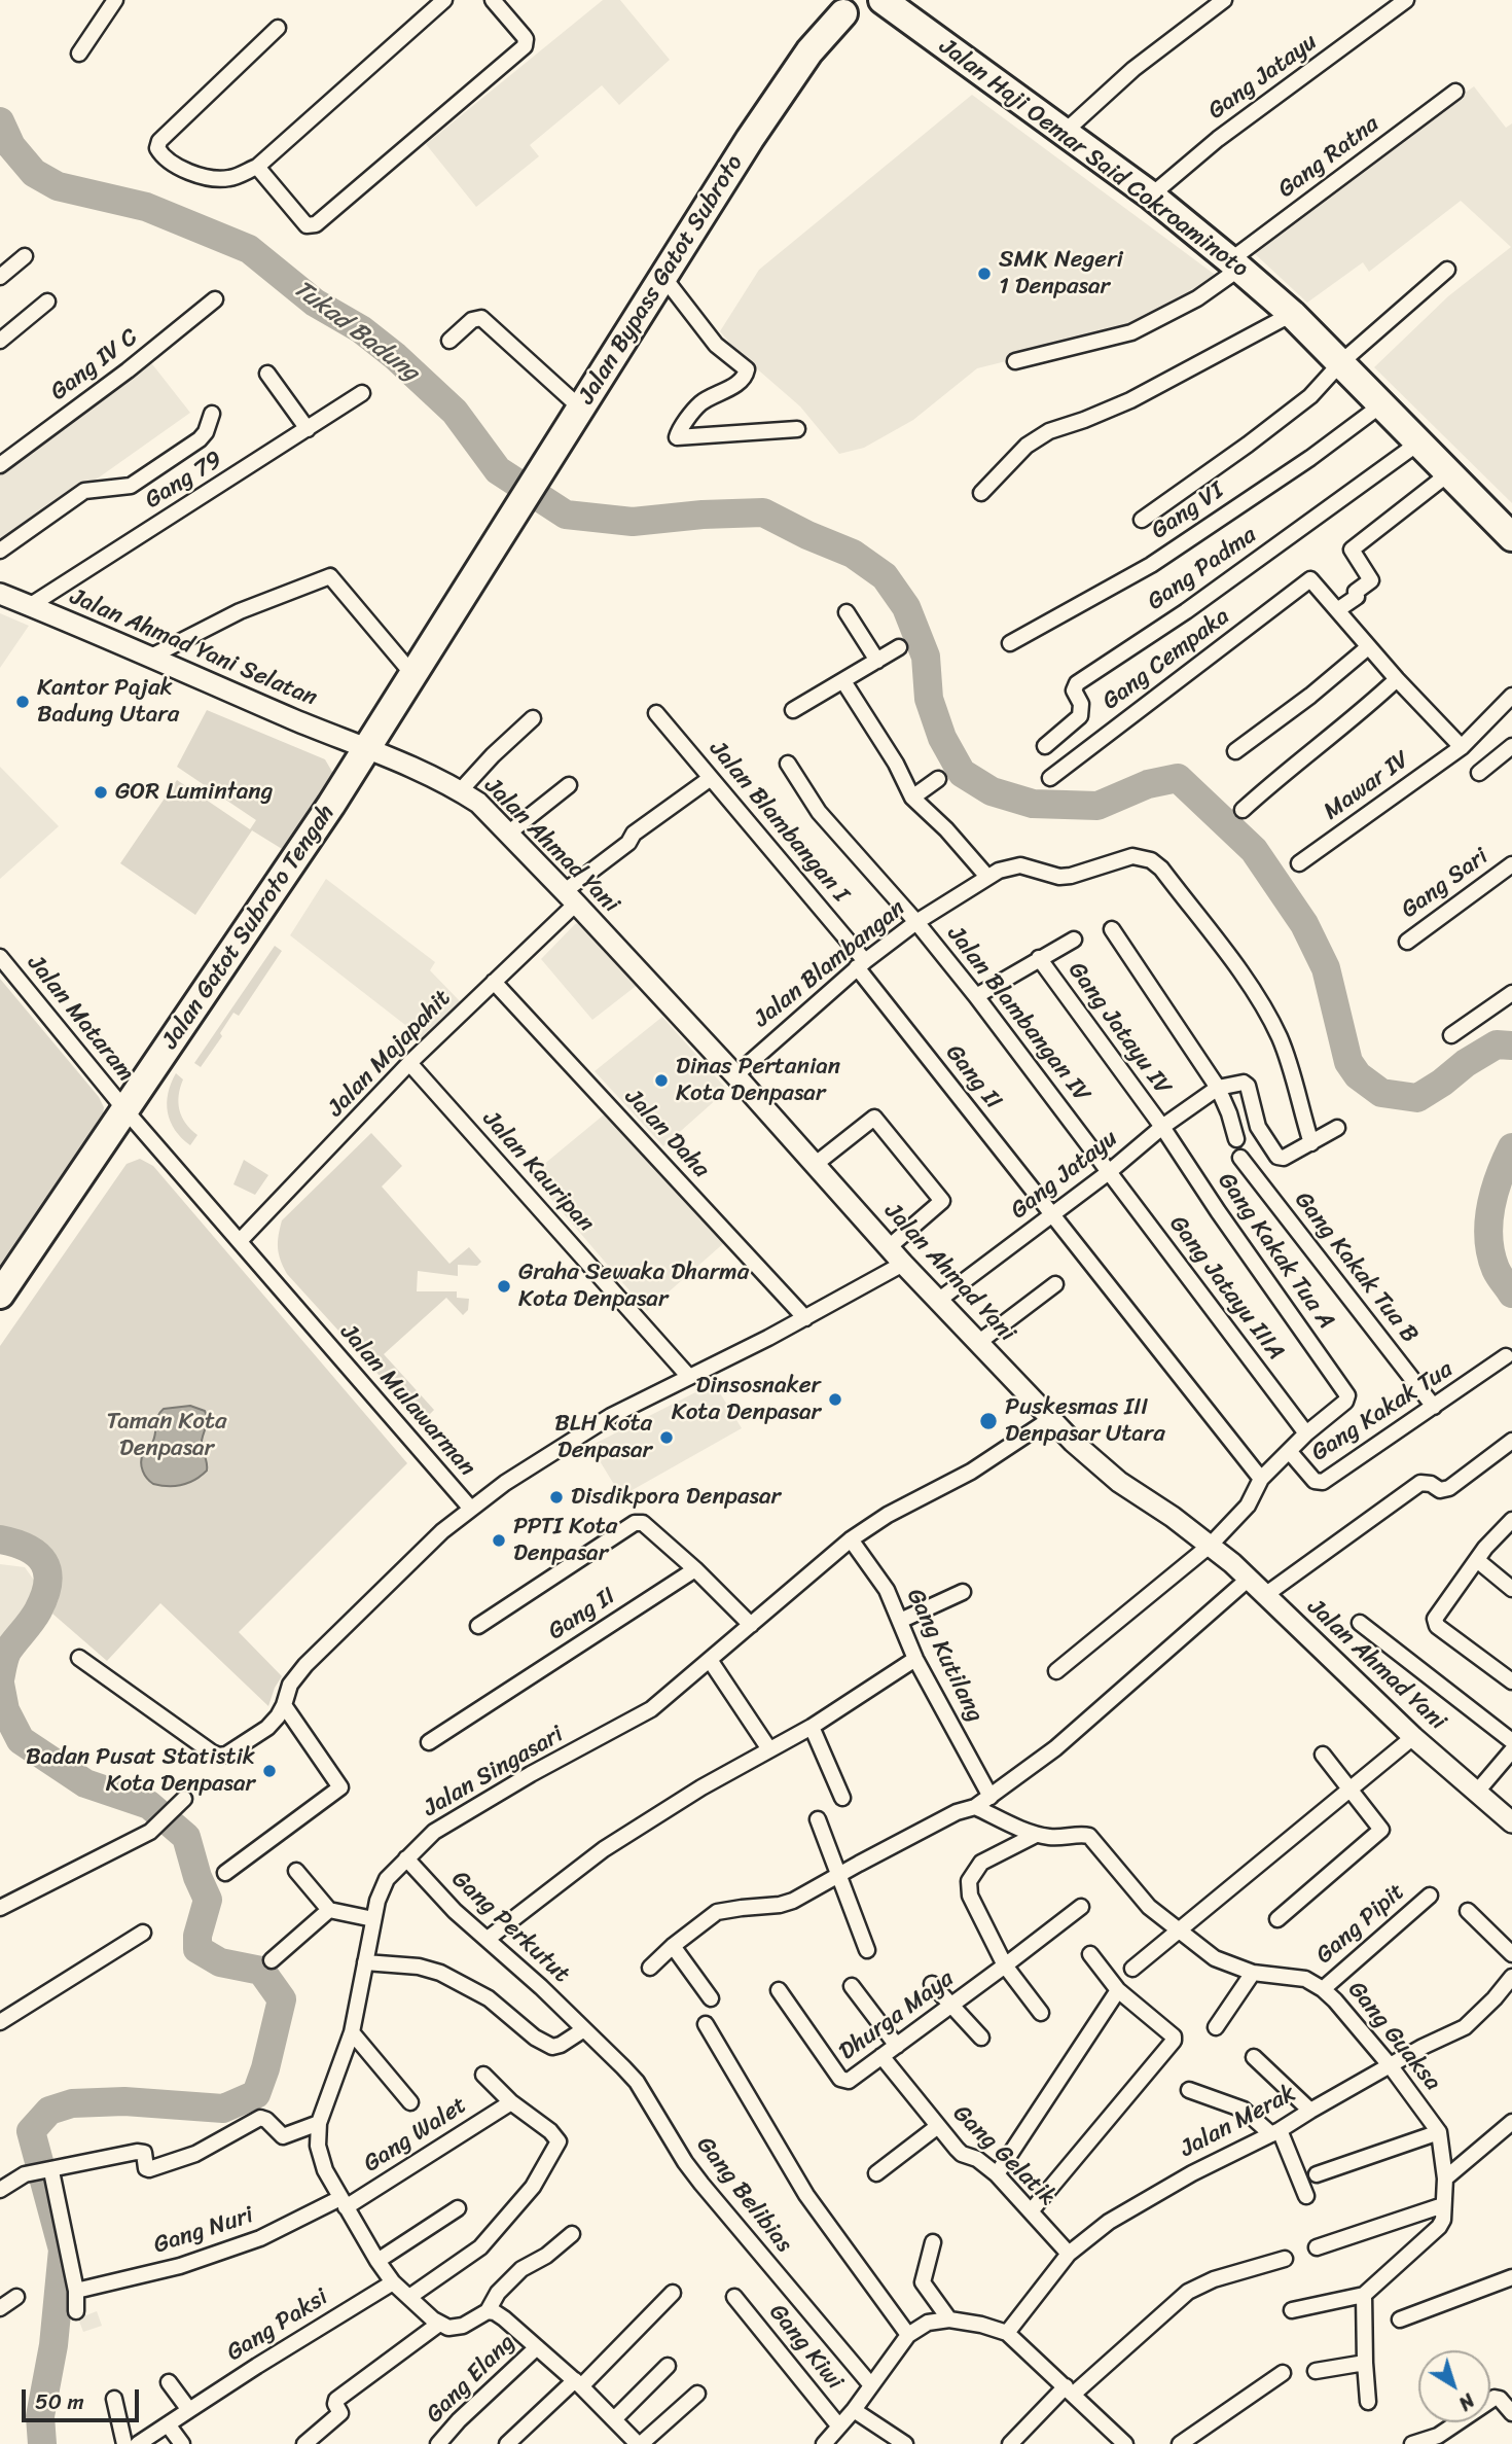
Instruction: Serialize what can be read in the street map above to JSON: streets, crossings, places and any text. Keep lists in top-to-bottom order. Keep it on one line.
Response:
{"streets":{"highway":["Jalan Haji Oemar Said Cokroaminoto","Jalan Bypass Gatot Subroto","Jalan Gatot Subroto Tengah"],"main road":["Jalan Ahmad Yani Selatan","Jalan Ahmad Yani"],"street":["Gang Jatayu","Gang Ratna","Gang IV C","Gang 79","Gang VI","Gang Padma","Gang Cempaka","Mawar IV","Jalan Blambangan I","Gang Sari","Jalan Blambangan","Jalan Blambangan IV","Jalan Mataram","Gang Jatayu IV","Jalan Majapahit","Gang II","Jalan Daha","Jalan Kauripan","Gang Kakak Tua A","Gang Kakak Tua B","Gang Jatayu IIIA","Jalan Mulawarman","Gang Kakak Tua","Gang Kutilang","Jalan Singasari","Gang Pipit","Gang Perkutut","Dhurga Maya","Gang Guaksa","Jalan Merak","Gang Walet","Gang Gelatik","Gang Belibias","Gang Nuri","Gang Paksi","Gang Kiwi","Gang Elang"]},"crossings":[["Gang Jatayu","Jalan Haji Oemar Said Cokroaminoto"],["Gang Jatayu","Jalan Ahmad Yani"],["Gang Jatayu","Jalan Blambangan IV"],["Gang Jatayu","Gang Jatayu IV"],["Gang Jatayu","Gang II"],["Gang Jatayu","Gang Kakak Tua A"],["Gang Jatayu","Gang Jatayu IIIA"],["Gang Ratna","Jalan Haji Oemar Said Cokroaminoto"],["Jalan Haji Oemar Said Cokroaminoto","Gang VI"],["Jalan Haji Oemar Said Cokroaminoto","Gang Padma"],["Jalan Bypass Gatot Subroto","Jalan Gatot Subroto Tengah"],["Gang 79","Jalan Ahmad Yani Selatan"],["Jalan Ahmad Yani Selatan","Jalan Ahmad Yani"],["Jalan Ahmad Yani Selatan","Jalan Gatot Subroto Tengah"],["Jalan Blambangan I","Jalan Blambangan"],["Jalan Blambangan I","Jalan Majapahit"],["Jalan Blambangan I","Gang II"],["Jalan Ahmad Yani","Jalan Gatot Subroto Tengah"],["Jalan Ahmad Yani","Jalan Blambangan"],["Jalan Ahmad Yani","Jalan Majapahit"],["Jalan Ahmad Yani","Jalan Mulawarman"],["Jalan Ahmad Yani","Gang Kakak Tua"],["Jalan Ahmad Yani","Jalan Singasari"],["Jalan Gatot Subroto Tengah","Jalan Mataram"],["Jalan Gatot Subroto Tengah","Jalan Mulawarman"],["Jalan Blambangan","Jalan Blambangan IV"],["Jalan Blambangan","Gang II"],["Jalan Blambangan IV","Gang Jatayu IIIA"],["Jalan Mataram","Jalan Mulawarman"],["Gang Jatayu IV","Gang Kakak Tua A"],["Jalan Majapahit","Jalan Daha"],["Jalan Majapahit","Jalan Kauripan"],["Jalan Majapahit","Jalan Mulawarman"],["Gang II","Gang Kakak Tua"],["Jalan Daha","Jalan Mulawarman"],["Jalan Kauripan","Jalan Mulawarman"],["Gang Kakak Tua A","Gang Kakak Tua"],["Gang Kakak Tua B","Gang Kakak Tua"],["Gang Jatayu IIIA","Gang Kakak Tua"],["Gang Kutilang","Jalan Singasari"],["Jalan Singasari","Gang Perkutut"],["Jalan Singasari","Gang Walet"],["Jalan Singasari","Gang Nuri"],["Jalan Singasari","Gang Paksi"],["Gang Pipit","Gang Guaksa"],["Gang Perkutut","Gang Belibias"],["Dhurga Maya","Gang Gelatik"],["Gang Guaksa","Jalan Merak"],["Jalan Merak","Gang Gelatik"],["Gang Walet","Gang Nuri"]],"water":["Tukad Badung"],"parks":["Taman Kota Denpasar"],"places":["SMK Negeri 1 Denpasar","Kantor Pajak Badung Utara","GOR Lumintang","Dinas Pertanian Kota Denpasar","Graha Sewaka Dharma Kota Denpasar","Dinsosnaker Kota Denpasar","Puskesmas III Denpasar Utara","BLH Kota Denpasar","Disdikpora Denpasar","PPTI Kota Denpasar","Badan Pusat Statistik Kota Denpasar"],"scale_bar":"50 m","north":"bottom right"}
